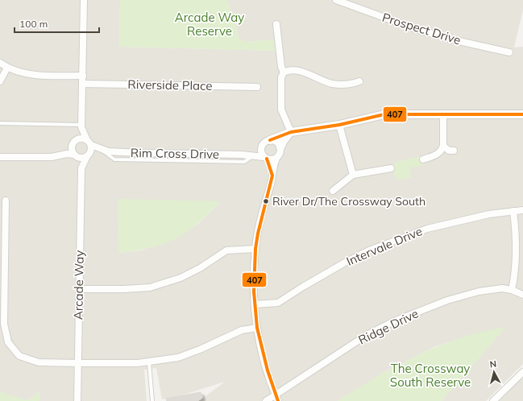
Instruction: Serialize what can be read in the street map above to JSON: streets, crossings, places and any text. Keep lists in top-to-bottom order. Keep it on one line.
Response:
{"streets":{"street":["Prospect Drive","Riverside Place","Rim Cross Drive","Intervale Drive","Arcade Way","Ridge Drive"]},"crossings":[["Rim Cross Drive","Arcade Way"]],"parks":["Arcade Way Reserve","The Crossway South Reserve"],"places":["River Dr/The Crossway South"],"lines":["transit line 407"],"scale_bar":"100 m","north":"top"}
